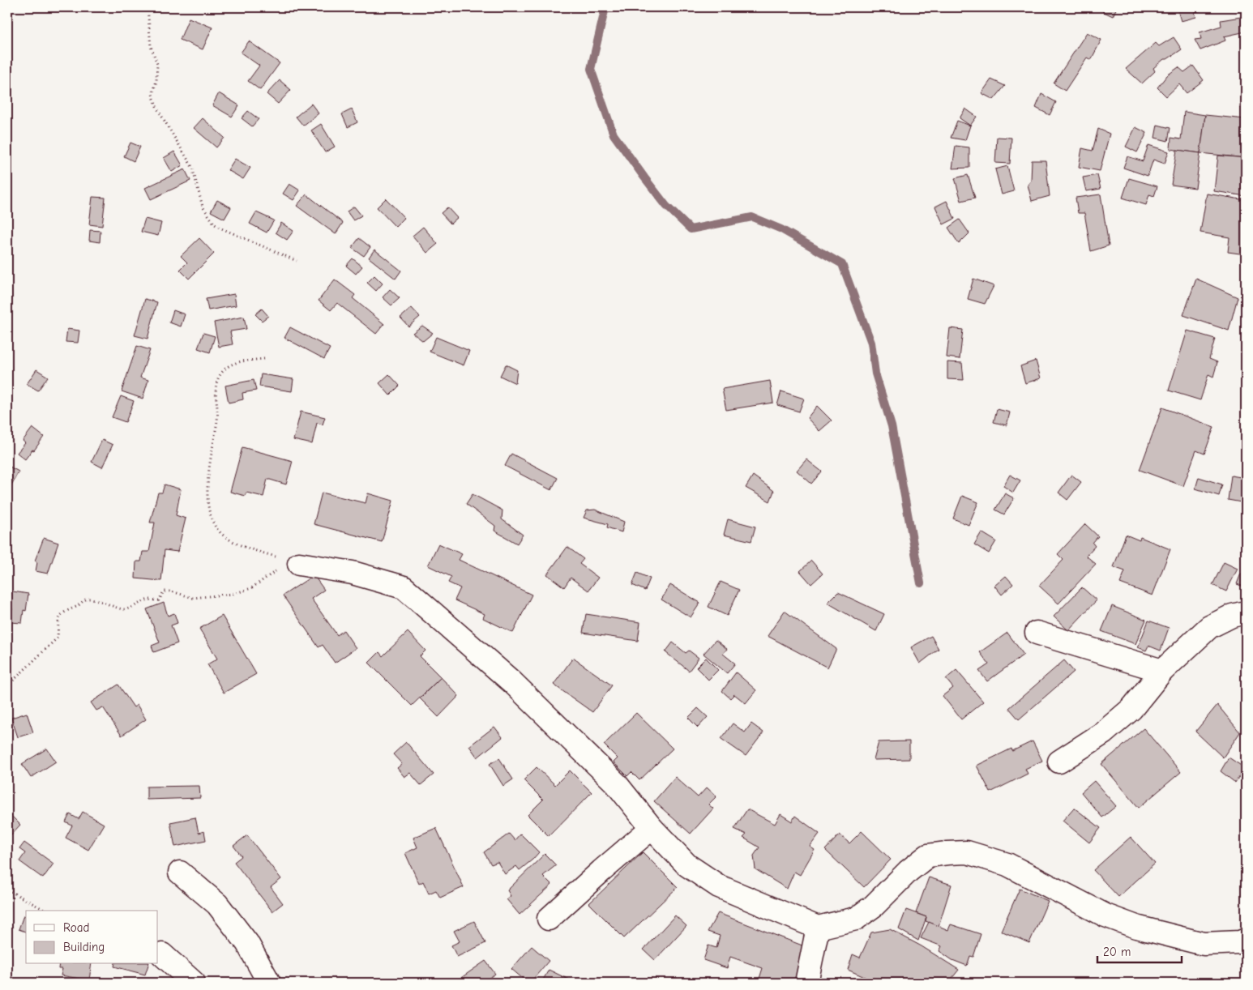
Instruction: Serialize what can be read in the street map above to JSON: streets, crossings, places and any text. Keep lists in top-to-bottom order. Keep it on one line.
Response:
{"legend":["Road","Building"],"scale_bar":"20 m"}
